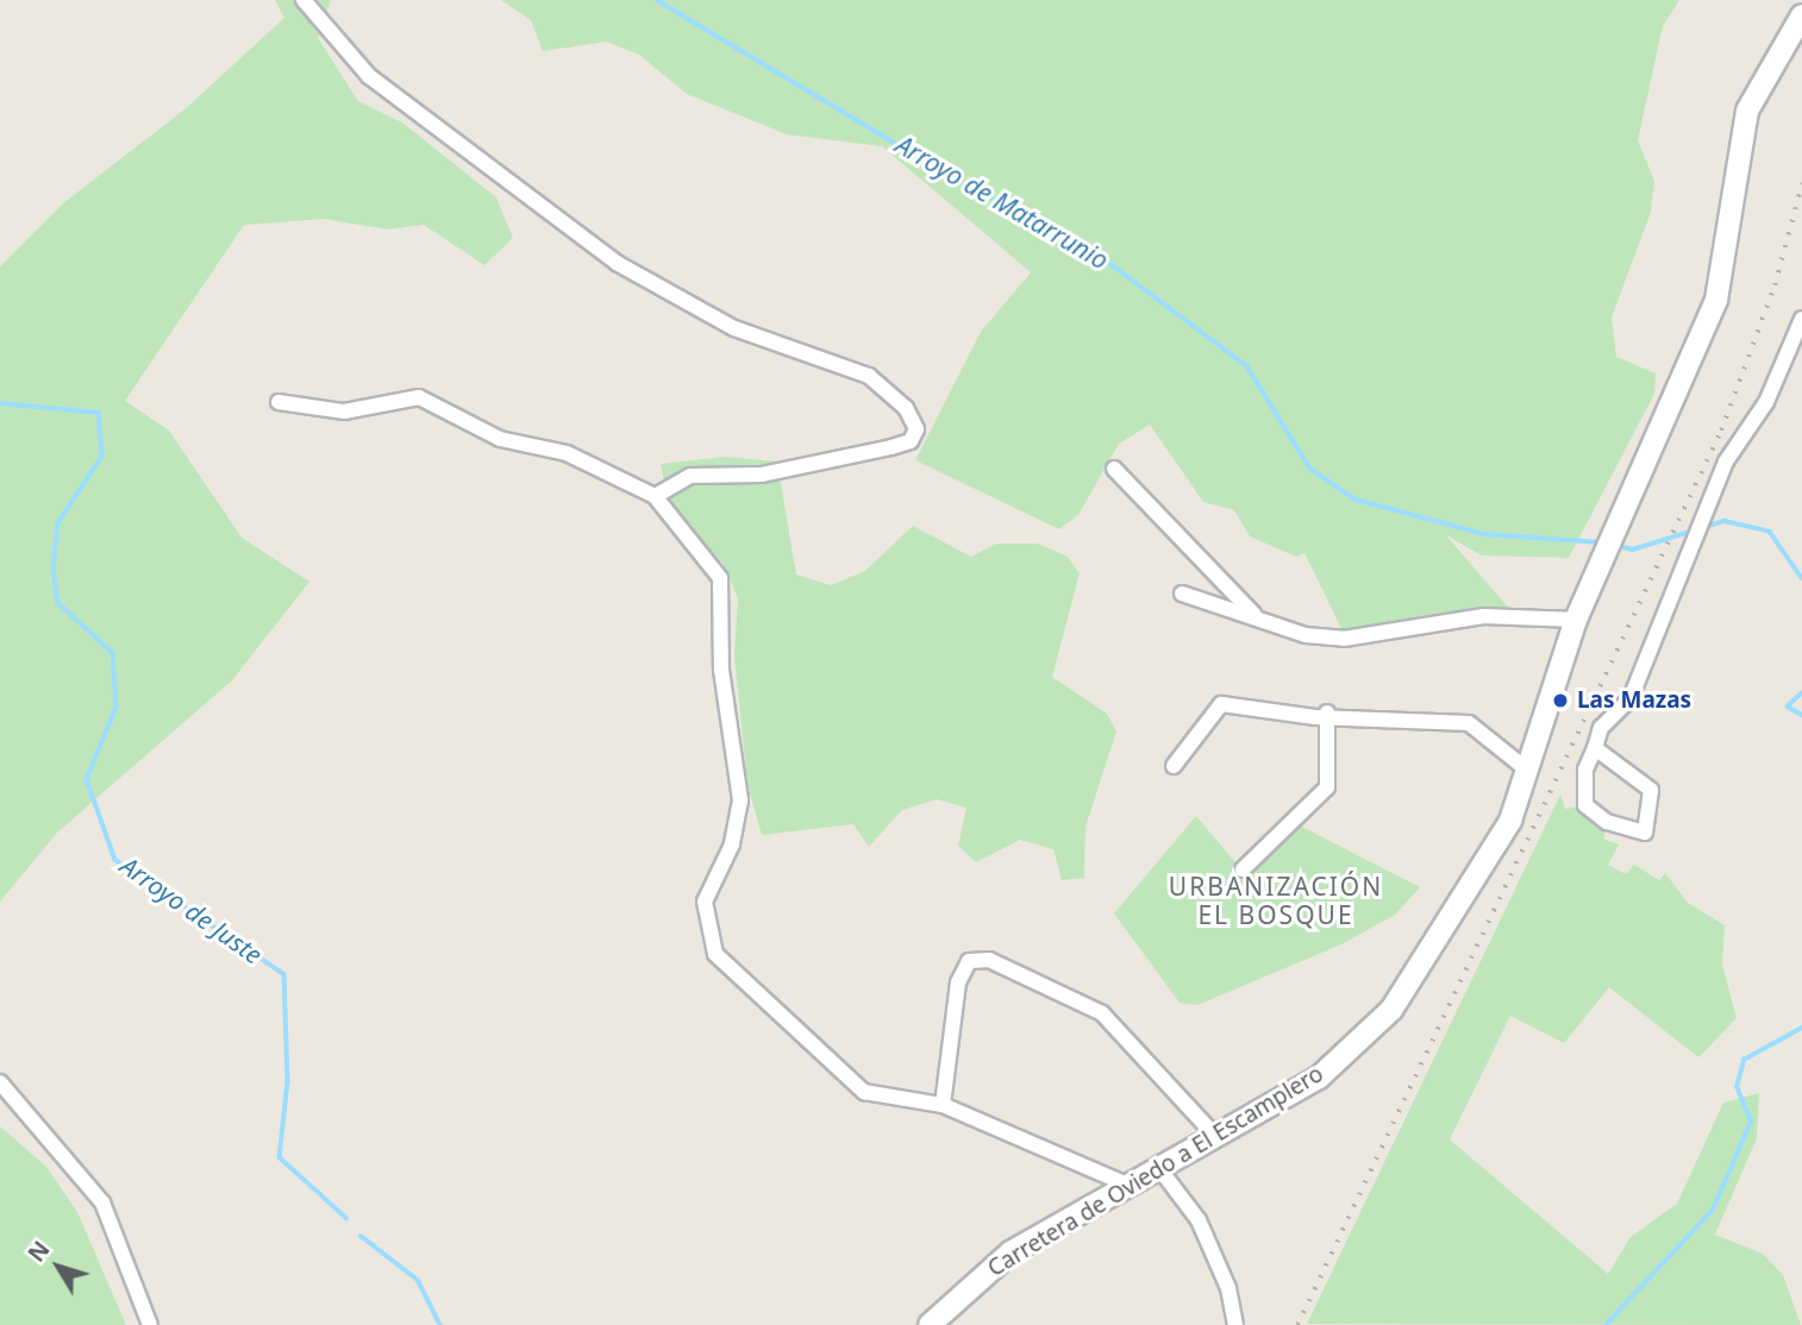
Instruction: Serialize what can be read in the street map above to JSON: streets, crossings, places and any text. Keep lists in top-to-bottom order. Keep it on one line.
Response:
{"streets":{"street":["Carretera de Oviedo a El Escamplero"]},"districts":["URBANIZACIÓN EL BOSQUE"],"water":["Arroyo de Matarrunio","Arroyo de Juste"],"places":["Las Mazas"],"north":"top left"}
